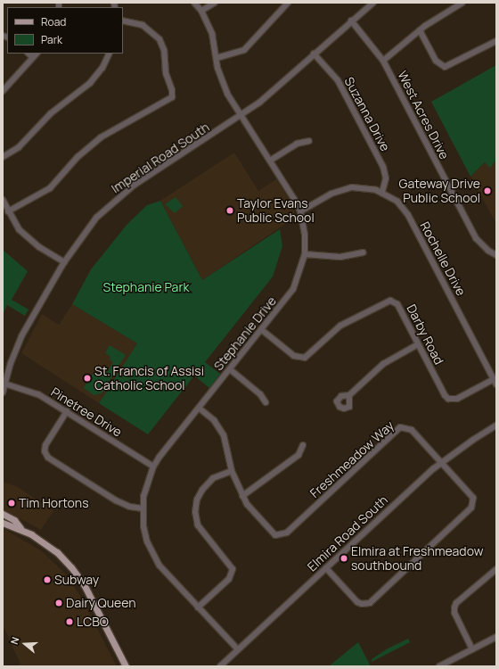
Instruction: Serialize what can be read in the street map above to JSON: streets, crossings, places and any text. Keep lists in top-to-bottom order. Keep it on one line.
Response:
{"streets":{"street":["Suzanna Drive","West Acres Drive","Imperial Road South","Rochelle Drive","Stephanie Drive","Darby Road","Pinetree Drive","Freshmeadow Way","Elmira Road South"]},"crossings":[["Suzanna Drive","Imperial Road South"],["Suzanna Drive","Rochelle Drive"],["West Acres Drive","Imperial Road South"],["Imperial Road South","Stephanie Drive"],["Imperial Road South","Pinetree Drive"],["Rochelle Drive","Stephanie Drive"],["Rochelle Drive","Darby Road"],["Stephanie Drive","Darby Road"],["Stephanie Drive","Pinetree Drive"],["Stephanie Drive","Freshmeadow Way"],["Stephanie Drive","Elmira Road South"],["Freshmeadow Way","Elmira Road South"]],"parks":["Stephanie Park"],"places":["Gateway Drive Public School","Taylor Evans Public School","St. Francis of Assisi Catholic School","Tim Hortons","Elmira at Freshmeadow southbound","Subway","Dairy Queen","LCBO"],"legend":["Road","Park"],"north":"left"}
